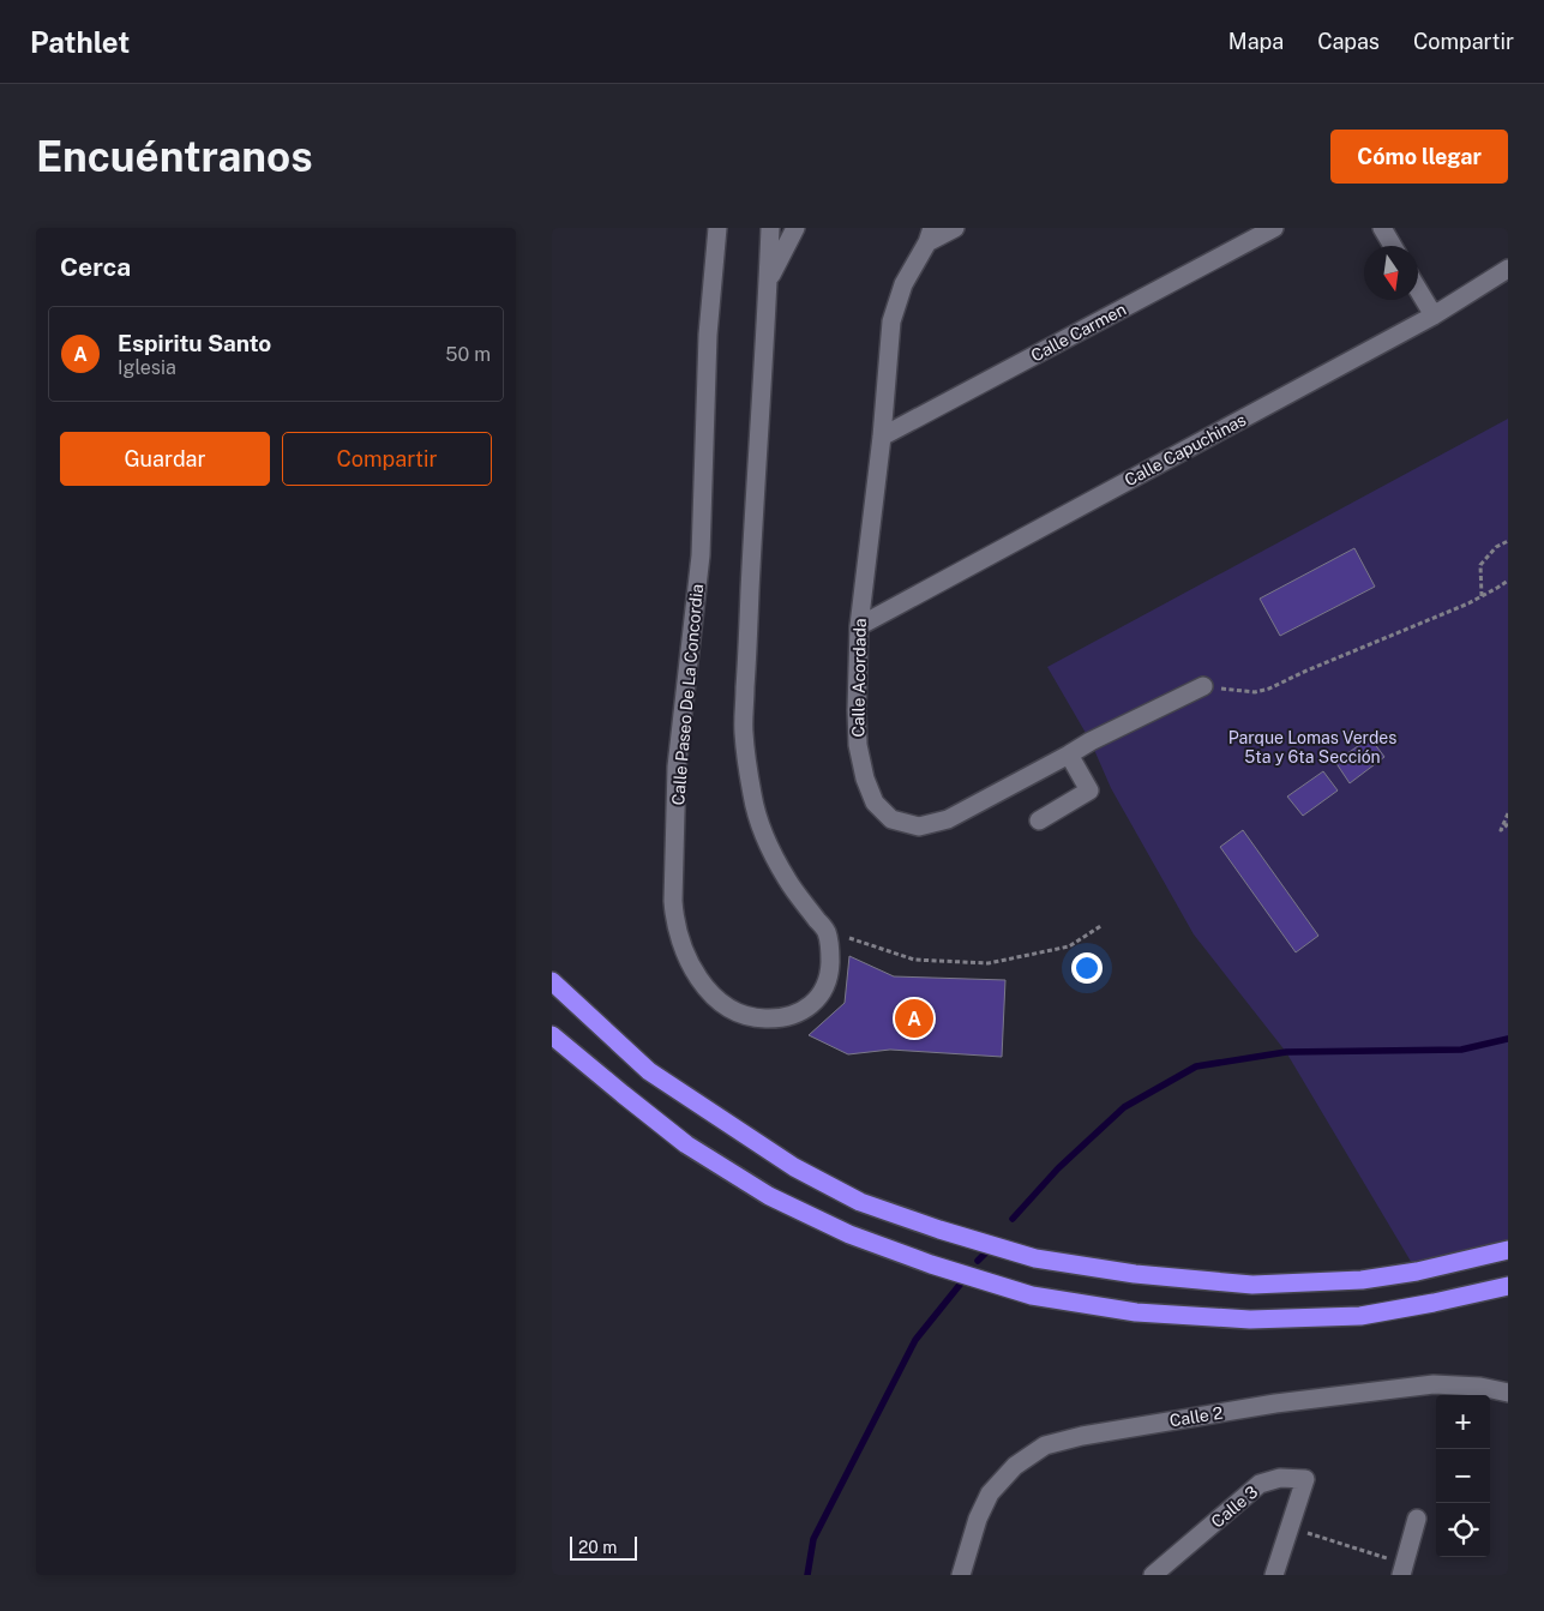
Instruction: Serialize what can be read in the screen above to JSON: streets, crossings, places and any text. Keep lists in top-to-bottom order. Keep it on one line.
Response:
{"streets":{"street":["Calle Carmen","Calle Capuchinas","Calle Acordada","Calle Paseo De La Concordia","Calle 2","Calle 3"]},"crossings":[["Calle Carmen","Calle Acordada"],["Calle Capuchinas","Calle Acordada"]],"parks":["Parque Lomas Verdes 5ta y 6ta Sección"],"scale_bar":"20 m","north":"bottom","page":{"header":"Pathlet","nav":["Mapa","Capas","Compartir"],"buttons":["Cómo llegar",["Guardar","Compartir"]],"title":"Encuéntranos","heading":"Cerca","list":[{"mark":"A","name":"Espiritu Santo","note":"Iglesia","value":"50 m"}],"pins":"A","map_buttons":["+","−"],"scale":"20 m"}}
